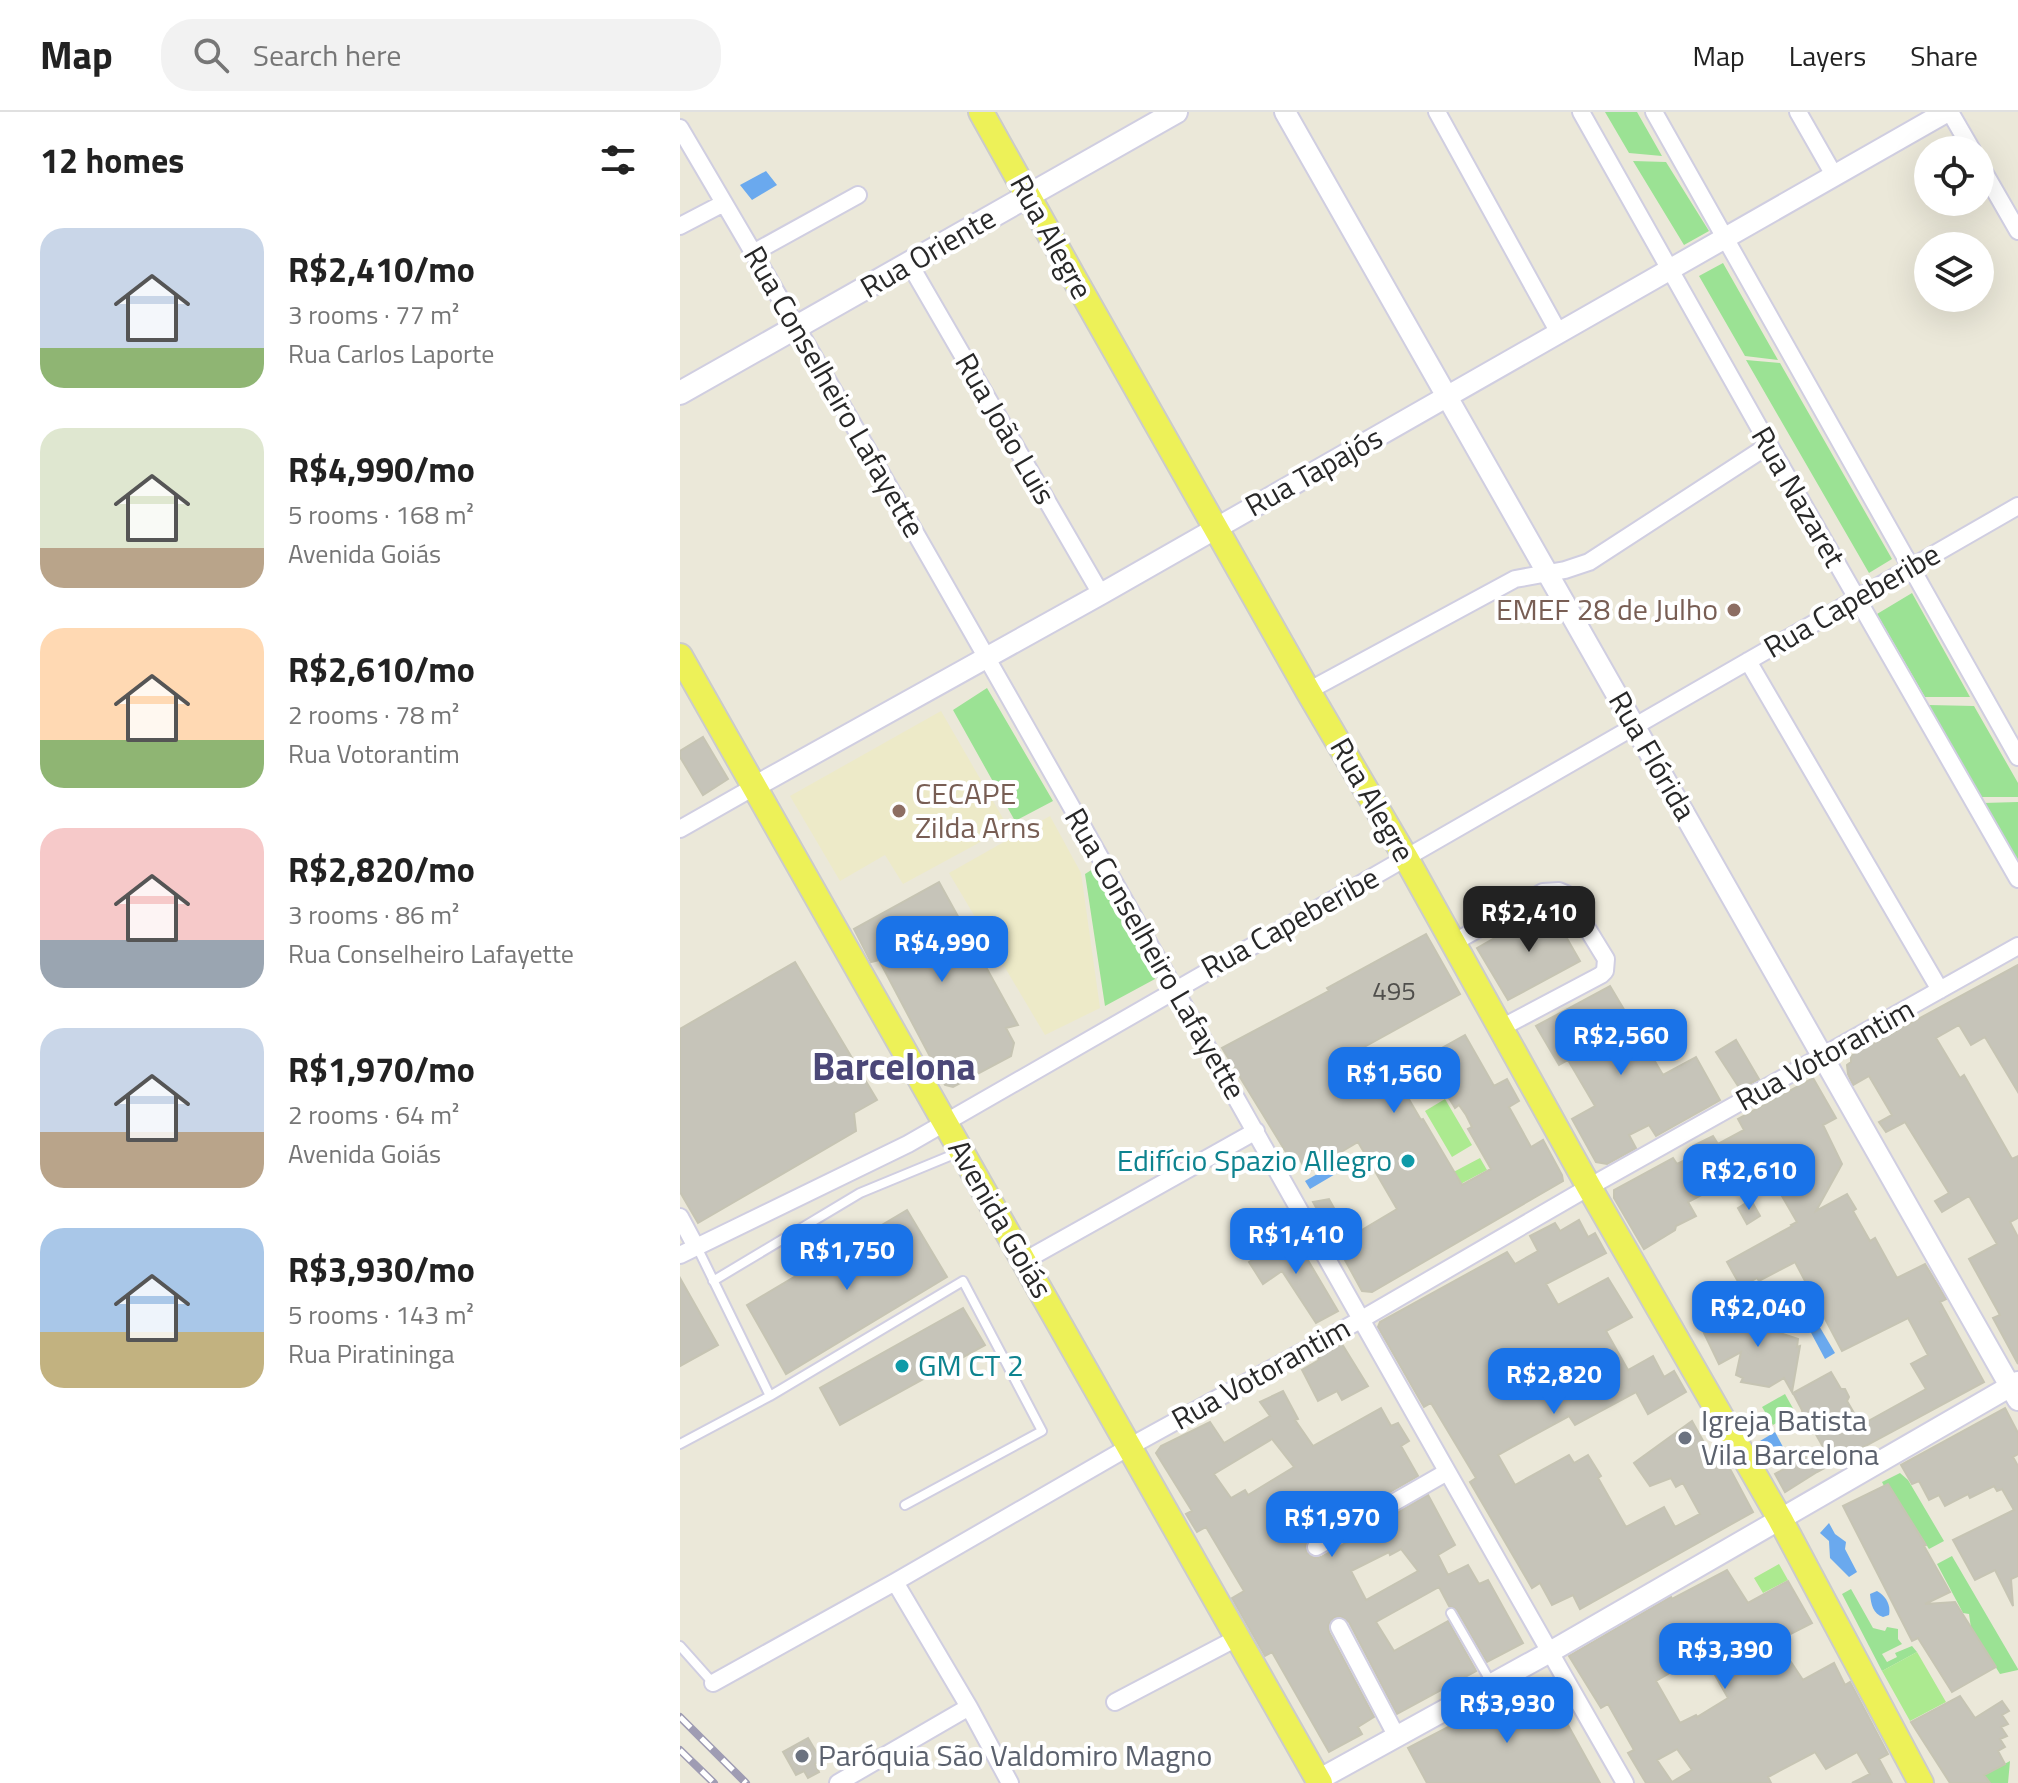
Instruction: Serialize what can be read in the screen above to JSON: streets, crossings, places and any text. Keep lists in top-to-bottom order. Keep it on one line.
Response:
{"streets":{"main road":["Rua Alegre","Rua Oriente","Avenida Goiás"],"street":["Rua Conselheiro Lafayette","Rua João Luis","Rua Tapajós","Rua Nazaret","Rua Capeberibe","Rua Flórida","Rua Votorantim"]},"crossings":[["Rua Alegre","Rua Oriente"],["Rua Alegre","Rua Tapajós"],["Rua Alegre","Rua Capeberibe"],["Rua Alegre","Rua Votorantim"],["Rua Oriente","Rua Conselheiro Lafayette"],["Rua Oriente","Rua João Luis"],["Rua Conselheiro Lafayette","Rua Tapajós"],["Rua Conselheiro Lafayette","Rua Capeberibe"],["Rua Conselheiro Lafayette","Rua Votorantim"],["Rua João Luis","Rua Tapajós"],["Rua Tapajós","Rua Nazaret"],["Rua Tapajós","Rua Flórida"],["Rua Tapajós","Avenida Goiás"],["Rua Nazaret","Rua Capeberibe"],["Rua Capeberibe","Rua Flórida"],["Rua Capeberibe","Avenida Goiás"],["Rua Flórida","Rua Votorantim"],["Rua Votorantim","Avenida Goiás"]],"districts":["Barcelona"],"places":["EMEF 28 de Julho","CECAPE Zilda Arns","Edifício Spazio Allegro","GM CT 2","Igreja Batista Vila Barcelona","Paróquia São Valdomiro Magno"],"house_numbers":["495"],"page":{"header":"Map","search":"Search here","nav":["Map","Layers","Share"],"heading":"12 homes","list":[{"name":"R$2,410/mo","note":"3 rooms · 77 m² · Rua Carlos Laporte"},{"name":"R$4,990/mo","note":"5 rooms · 168 m² · Avenida Goiás"},{"name":"R$2,610/mo","note":"2 rooms · 78 m² · Rua Votorantim"},{"name":"R$2,820/mo","note":"3 rooms · 86 m² · Rua Conselheiro Lafayette"},{"name":"R$1,970/mo","note":"2 rooms · 64 m² · Avenida Goiás"},{"name":"R$3,930/mo","note":"5 rooms · 143 m² · Rua Piratininga"}],"price":["R$2,410","R$4,990","R$2,560","R$1,560","R$2,610","R$1,410","R$1,750","R$2,040","R$2,820","R$1,970","R$3,390","R$3,930"]}}
